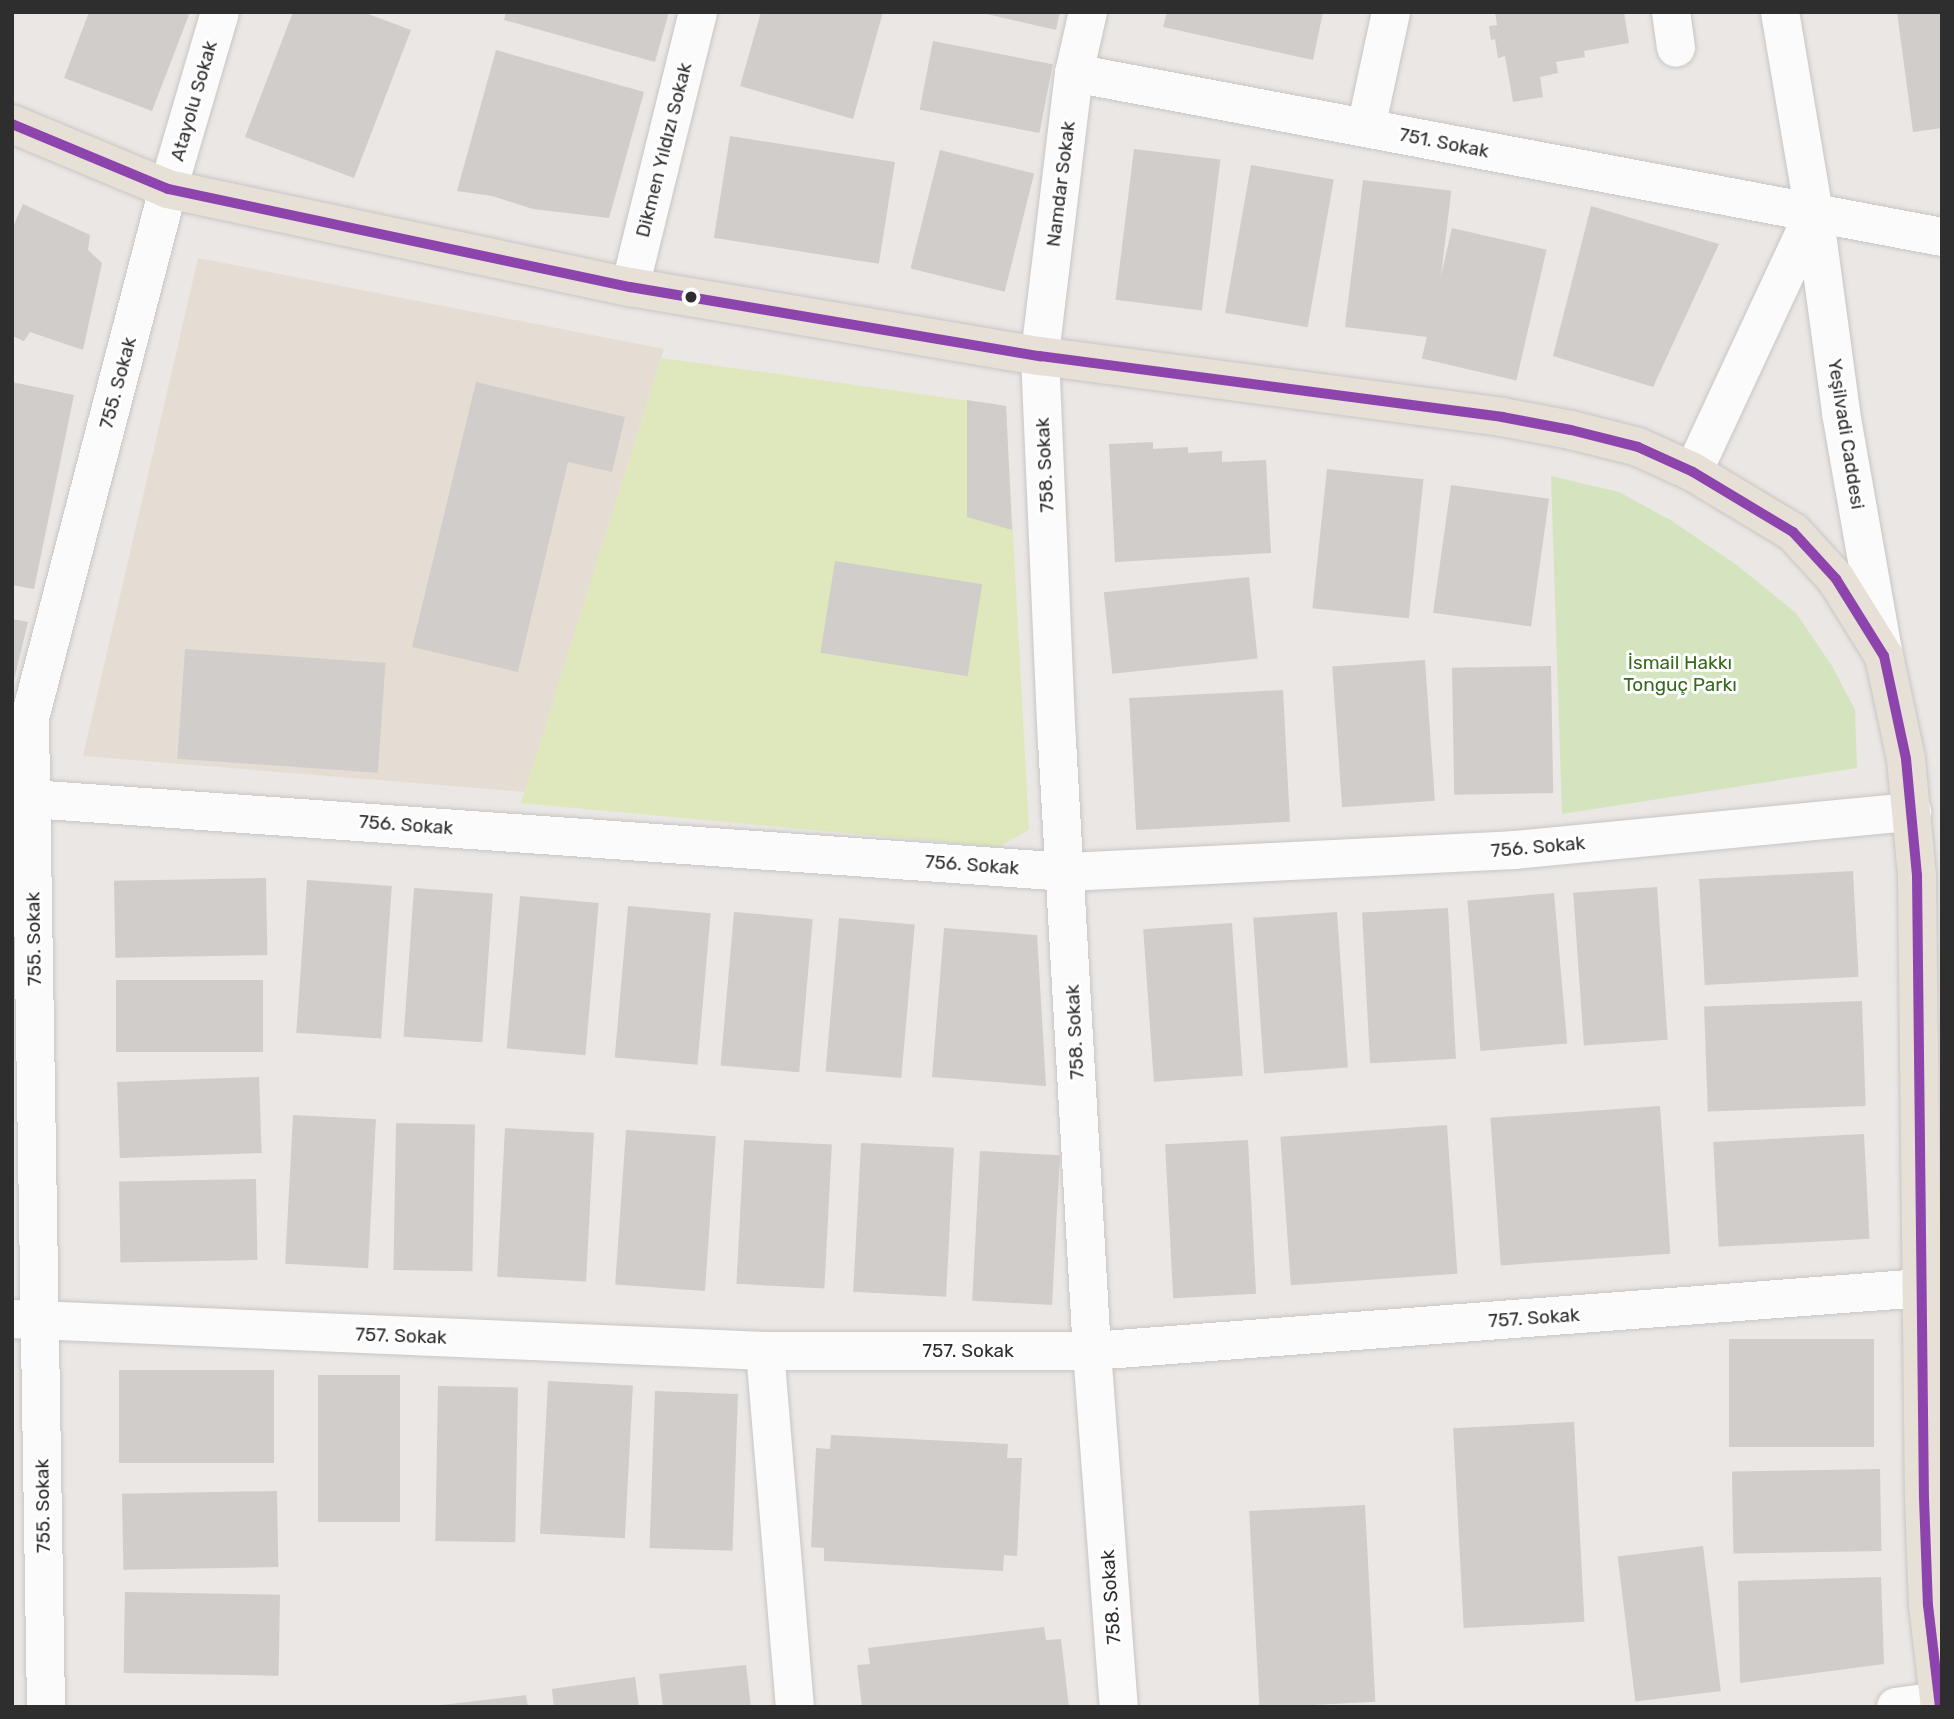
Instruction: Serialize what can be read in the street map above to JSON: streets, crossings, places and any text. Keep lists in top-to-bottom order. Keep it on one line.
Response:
{"streets":{"street":["Atayolu Sokak","751. Sokak","Dikmen Yıldızı Sokak","Namdar Sokak","755. Sokak","Yeşilvadi Caddesi","758. Sokak","756. Sokak","757. Sokak"]},"crossings":[["Atayolu Sokak","755. Sokak"],["751. Sokak","Namdar Sokak"],["751. Sokak","Yeşilvadi Caddesi"],["Namdar Sokak","758. Sokak"],["755. Sokak","756. Sokak"],["755. Sokak","757. Sokak"],["758. Sokak","756. Sokak"],["758. Sokak","757. Sokak"]],"parks":["İsmail Hakkı Tonguç Parkı"]}
